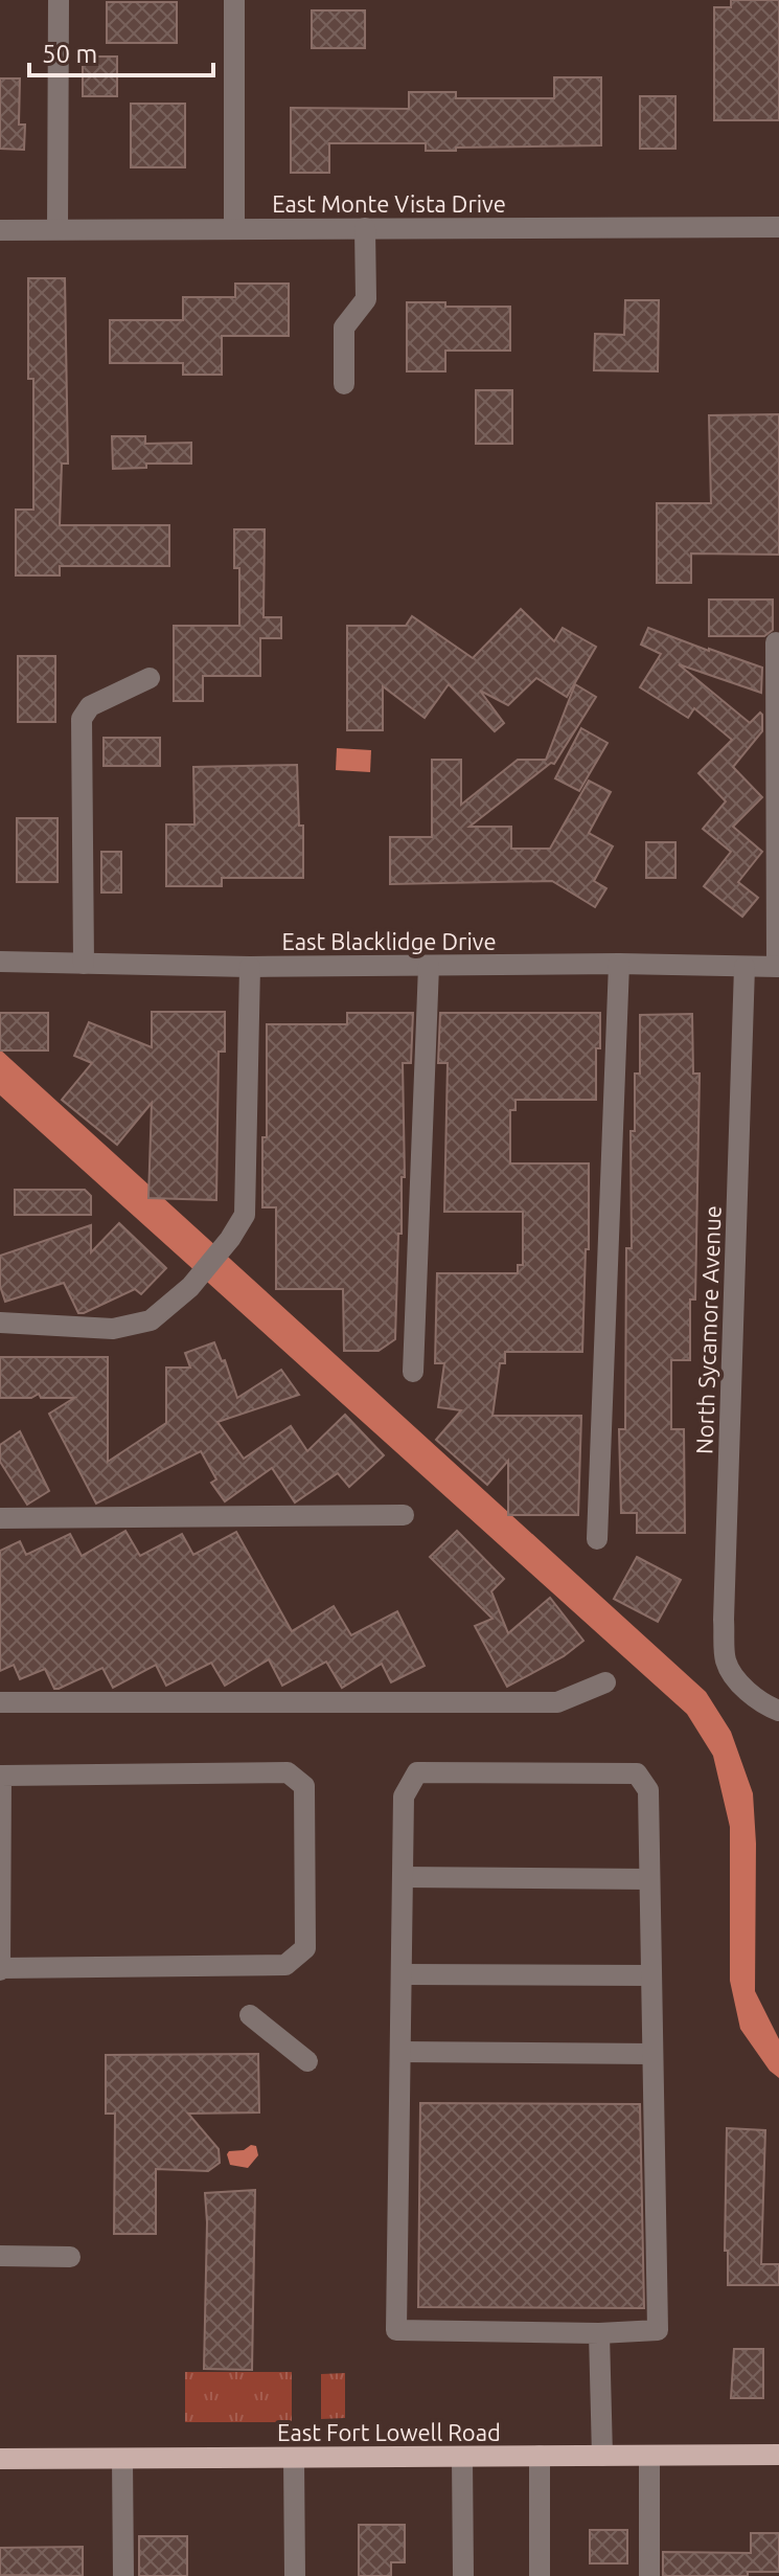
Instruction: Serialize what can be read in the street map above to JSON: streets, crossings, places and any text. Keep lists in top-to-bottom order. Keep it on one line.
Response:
{"streets":{"main road":["East Fort Lowell Road"],"street":["East Monte Vista Drive","East Blacklidge Drive","North Sycamore Avenue"]},"crossings":[["East Blacklidge Drive","North Sycamore Avenue"]],"scale_bar":"50 m"}
